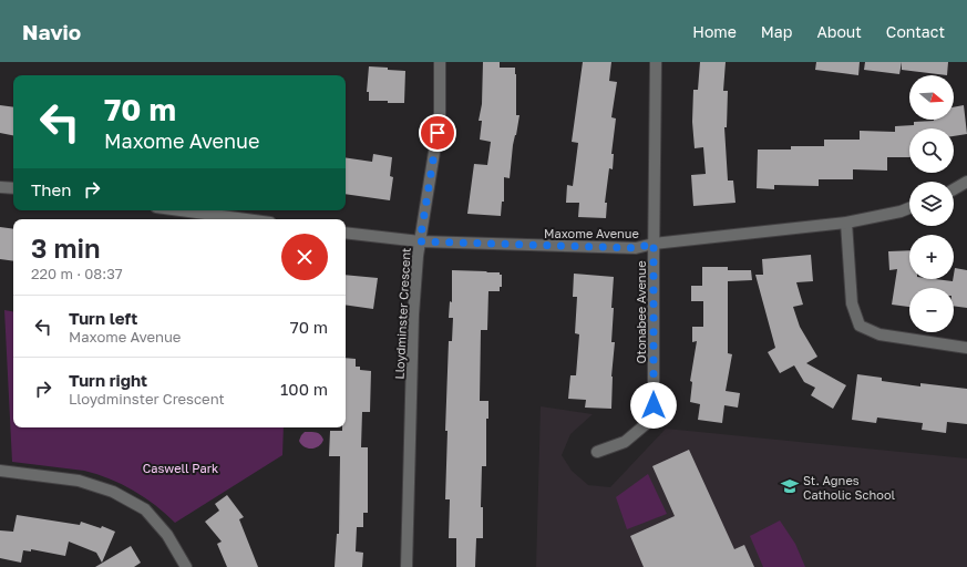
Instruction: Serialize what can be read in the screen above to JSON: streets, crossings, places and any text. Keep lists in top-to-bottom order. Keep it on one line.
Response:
{"streets":{"street":["Maxome Avenue","Otonabee Avenue","Lloydminster Crescent"]},"crossings":[["Maxome Avenue","Otonabee Avenue"],["Maxome Avenue","Lloydminster Crescent"]],"parks":["Caswell Park"],"places":{"school or university":["St. Agnes Catholic School"]},"north":"right","page":{"header":"Navio","nav":["Home","Map","About","Contact"],"map_buttons":["+","−"],"turn":["70 m","Maxome Avenue"],"then":"Then","heading":["3 min","220 m · 08:37"],"list":[{"name":"Turn left","note":"Maxome Avenue","value":"70 m"},{"name":"Turn right","note":"Lloydminster Crescent","value":"100 m"}]}}
